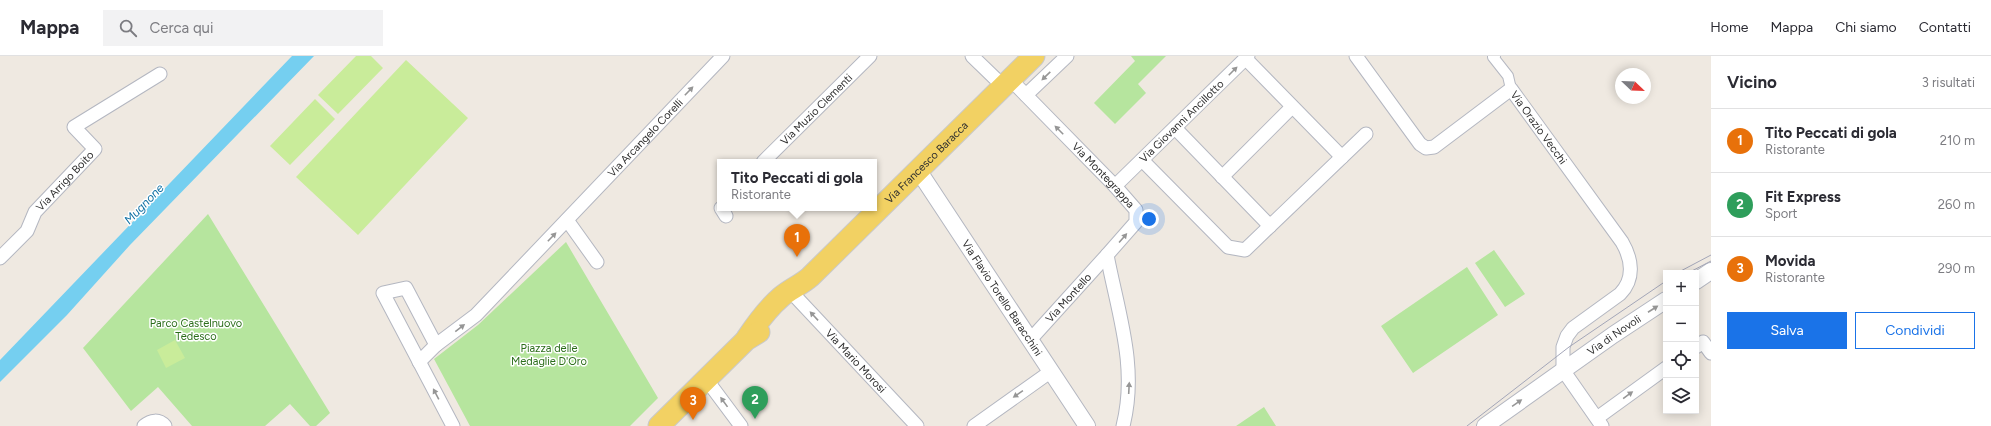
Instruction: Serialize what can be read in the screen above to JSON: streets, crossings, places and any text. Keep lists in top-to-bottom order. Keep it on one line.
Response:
{"streets":{"main road":["Via Francesco Baracca"],"street":["Via Muzio Clementi","Via Giovanni Ancillotto","Via Orazio Vecchi","Via Arcangelo Corelli","Via Montegrappa","Via Arrigo Boito","Via Montello","Via Flavio Torello Baracchini","Via di Novoli","Via Mario Morosi"]},"crossings":[["Via Giovanni Ancillotto","Via Montegrappa"],["Via Orazio Vecchi","Via di Novoli"],["Via Francesco Baracca","Via Montegrappa"],["Via Francesco Baracca","Via Flavio Torello Baracchini"],["Via Francesco Baracca","Via Mario Morosi"],["Via Montegrappa","Via Montello"],["Via Montello","Via Flavio Torello Baracchini"]],"one_way":["Via Arcangelo Corelli","Via Mario Morosi"],"water":["Mugnone"],"parks":["Parco Castelnuovo Tedesco","Piazza delle Medaglie D'Oro"],"north":"bottom right","page":{"header":"Mappa","search":"Cerca qui","nav":["Home","Mappa","Chi siamo","Contatti"],"heading":["Vicino","3 risultati"],"list":[{"mark":"1","name":"Tito Peccati di gola","note":"Ristorante","value":"210 m"},{"mark":"2","name":"Fit Express","note":"Sport","value":"260 m"},{"mark":"3","name":"Movida","note":"Ristorante","value":"290 m"}],"popup":["Tito Peccati di gola","Ristorante"],"pins":["1","2","3"],"map_buttons":["+","−"],"buttons":["Salva","Condividi"]}}
